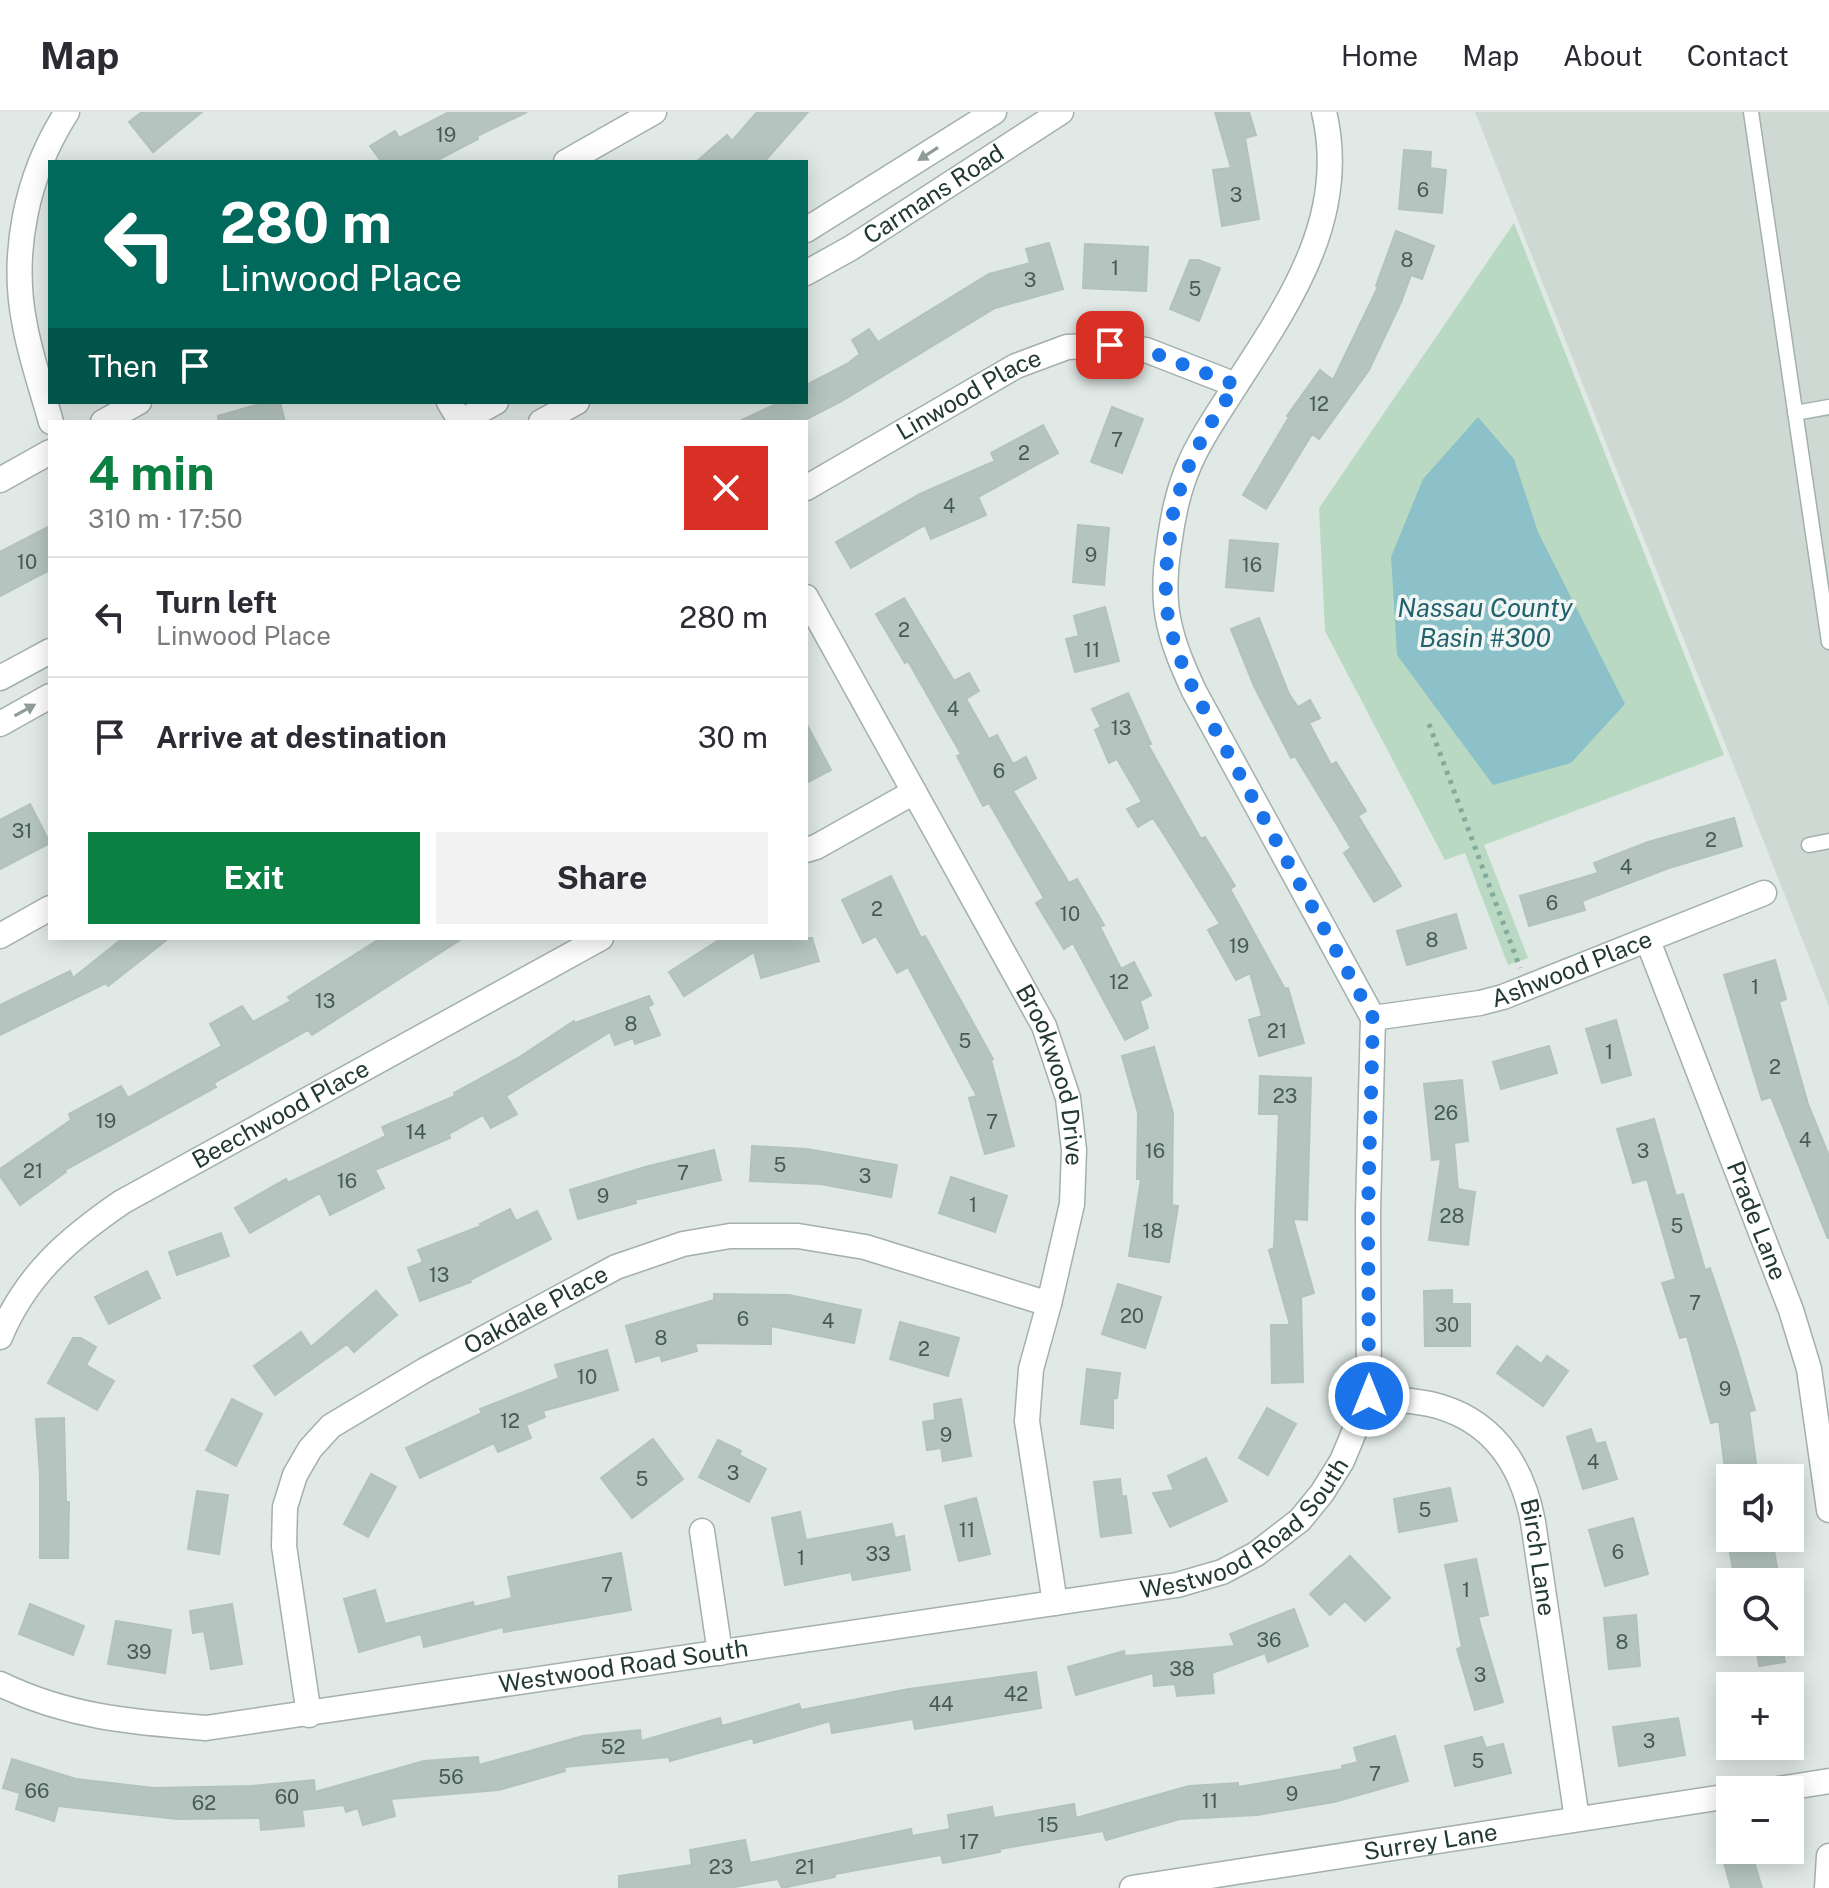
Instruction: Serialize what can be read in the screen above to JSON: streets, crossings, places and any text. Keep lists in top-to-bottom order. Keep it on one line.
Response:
{"streets":{"street":["Carmans Road","Linwood Place","Ashwood Place","Brookwood Drive","Beechwood Place","Prade Lane","Oakdale Place","Westwood Road South","Birch Lane","Surrey Lane"]},"crossings":[["Ashwood Place","Prade Lane"],["Ashwood Place","Westwood Road South"],["Brookwood Drive","Oakdale Place"],["Brookwood Drive","Westwood Road South"],["Oakdale Place","Westwood Road South"],["Westwood Road South","Birch Lane"],["Birch Lane","Surrey Lane"]],"water":["Nassau County Basin #300"],"house_numbers":["19","6","3","8","1","3","5","12","7","2","4","9","10","16","2","11","4","13","6","31","2","4","6","2","10","8","19","12","1","13","8","21","5","1","2","23","26","19","7","14","4","16","3","5","21","7","3","16","9","1","28","5","18","13","7","20","6","4","30","8","2","10","9","12","9","4","3","5","5","11","6","33","1","7","1","36","8","39","38","3","42","44","3","52","5","7","56","66","9","60","11","62","15","17","23","21"],"page":{"header":"Map","nav":["Home","Map","About","Contact"],"turn":["280 m","Linwood Place"],"then":"Then","heading":["4 min","310 m · 17:50"],"list":[{"name":"Turn left","note":"Linwood Place","value":"280 m"},{"name":"Arrive at destination","value":"30 m"}],"buttons":["Exit","Share"],"map_buttons":["+","−"]}}
